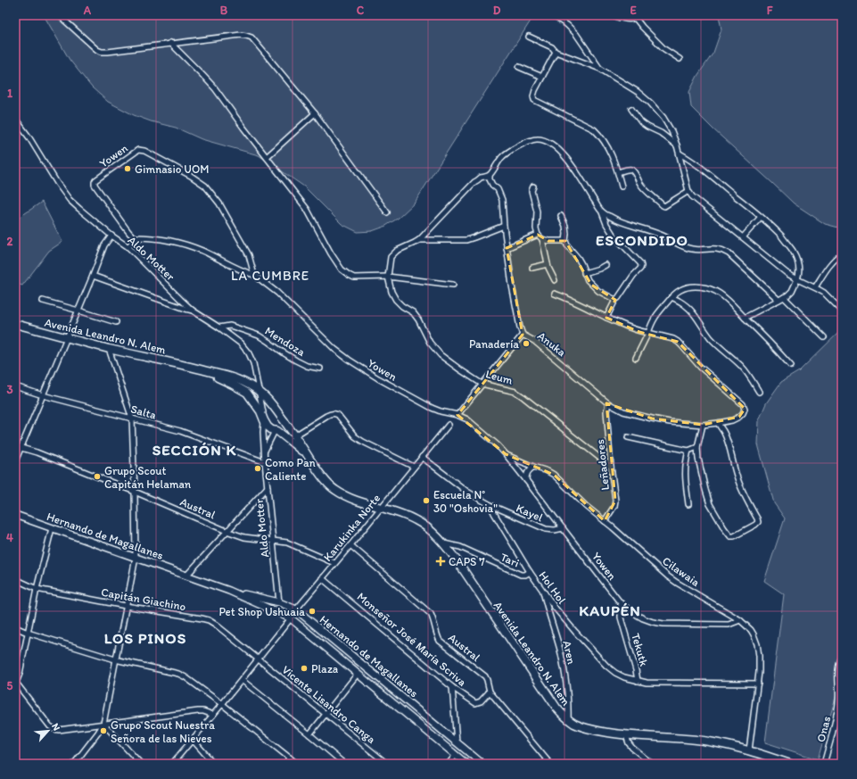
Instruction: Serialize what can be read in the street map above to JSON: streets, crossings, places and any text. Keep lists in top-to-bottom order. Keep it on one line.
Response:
{"streets":{"highway":["Avenida Leandro N. Alem"],"main road":["Hernando de Magallanes"],"street":["Yowen","Aldo Motter","Mendoza","Anuka","Leum","Salta","Leñadores","Austral","Kayel","Karukinka Norte","Tari","Cilawaia","Hol Hol","Capitán Giachino","Monseñor José María Scriva","Tekutk","Aren","Vicente Lisandro Canga","Onas"]},"crossings":[["Yowen","Kayel"],["Yowen","Cilawaia"],["Yowen","Tekutk"],["Aldo Motter","Avenida Leandro N. Alem"],["Aldo Motter","Mendoza"],["Aldo Motter","Salta"],["Aldo Motter","Austral"],["Aldo Motter","Hernando de Magallanes"],["Avenida Leandro N. Alem","Karukinka Norte"],["Avenida Leandro N. Alem","Tari"],["Avenida Leandro N. Alem","Cilawaia"],["Avenida Leandro N. Alem","Aren"],["Anuka","Leñadores"],["Leum","Leñadores"],["Leñadores","Cilawaia"],["Austral","Karukinka Norte"],["Austral","Monseñor José María Scriva"],["Kayel","Hol Hol"],["Karukinka Norte","Hernando de Magallanes"],["Karukinka Norte","Monseñor José María Scriva"],["Tari","Hol Hol"],["Cilawaia","Hol Hol"],["Hol Hol","Tekutk"],["Hol Hol","Aren"],["Capitán Giachino","Vicente Lisandro Canga"]],"districts":["ESCONDIDO","LA CUMBRE","SECCIÓN K","KAUPÉN","LOS PINOS"],"places":{"other":["Gimnasio UOM","Panadería","Como Pan Caliente","Grupo Scout Capitán Helaman","Escuela N° 30 \"Oshovia\"","Pet Shop Ushuaia","Plaza","Grupo Scout Nuestra Señora de las Nieves"],"health":["CAPS 7"]},"north":"top right","grid":{"columns":["A","B","C","D","E","F"],"rows":["1","2","3","4","5"]}}
